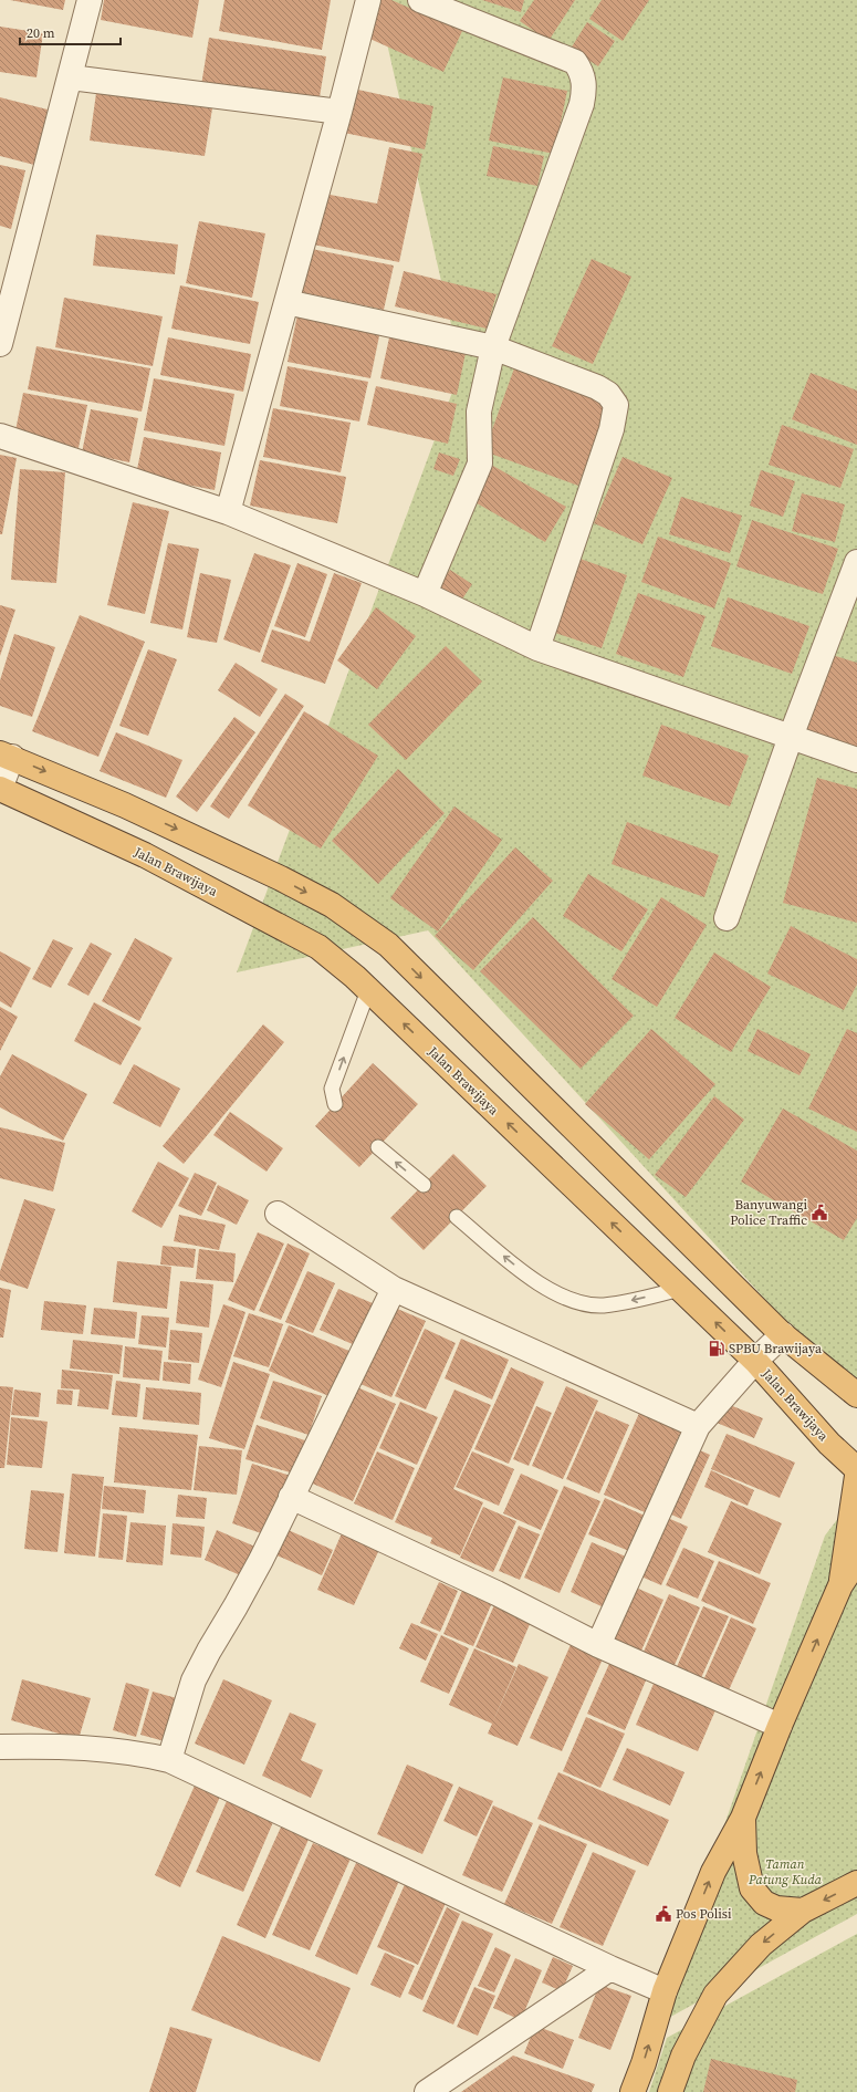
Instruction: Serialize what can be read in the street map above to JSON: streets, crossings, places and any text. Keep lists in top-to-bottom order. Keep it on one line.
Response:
{"streets":{"highway":["Jalan Brawijaya"]},"parks":["Taman Patung Kuda"],"places":{"public building":["Banyuwangi Police Traffic","Pos Polisi"],"fuel station":["SPBU Brawijaya"]},"scale_bar":"20 m"}
